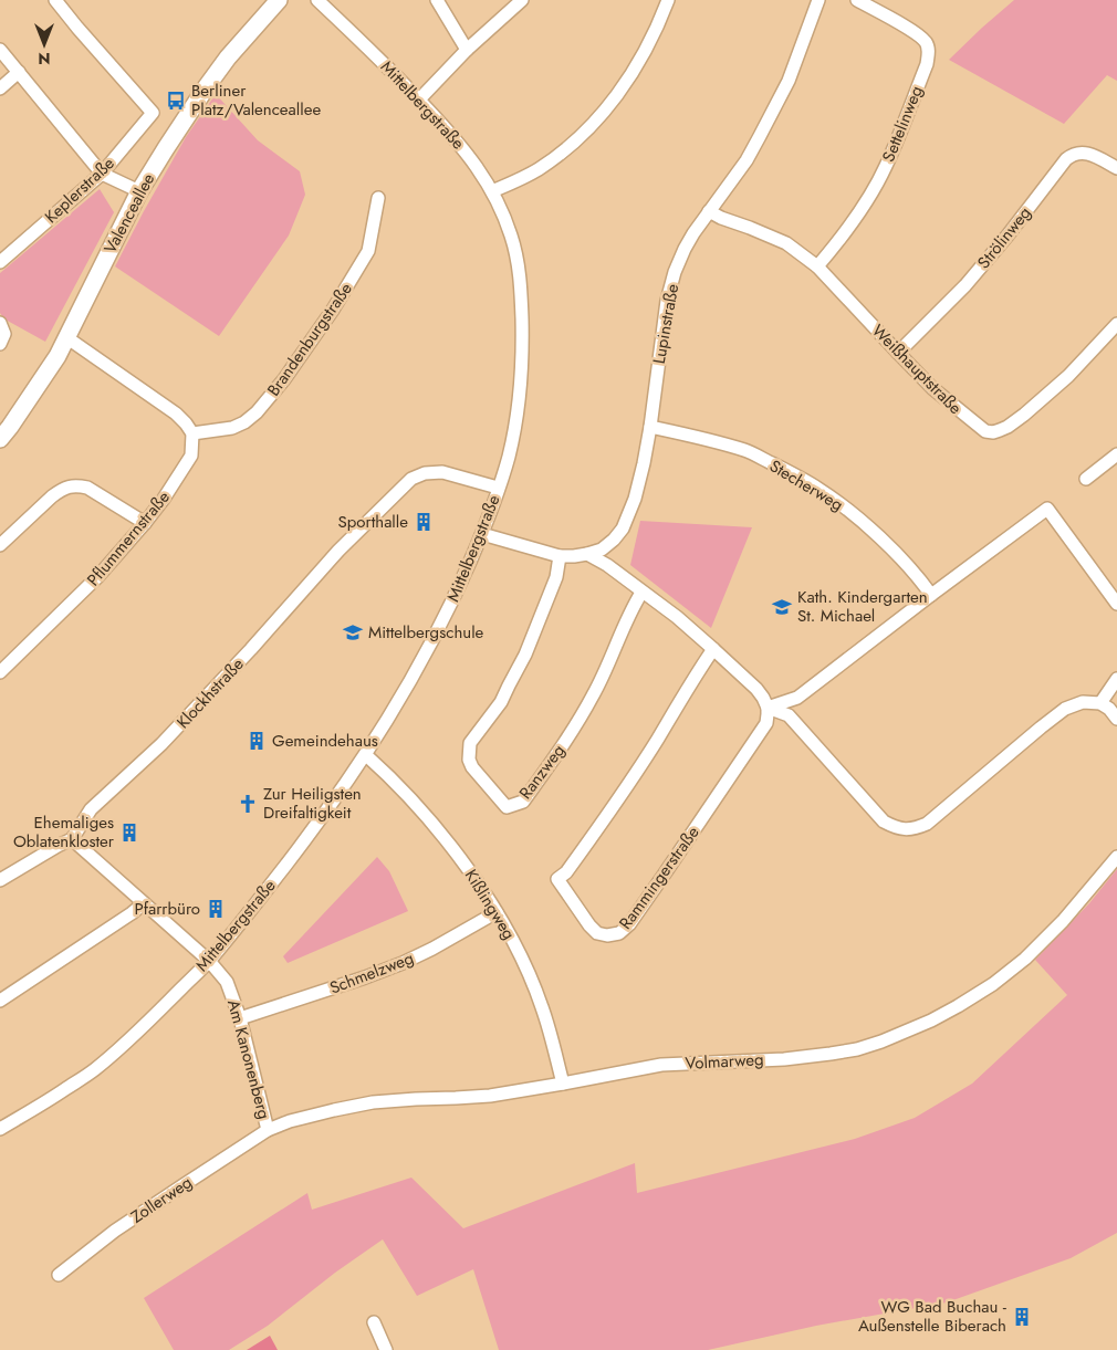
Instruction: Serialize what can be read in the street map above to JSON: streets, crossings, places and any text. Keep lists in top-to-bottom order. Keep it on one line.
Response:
{"streets":{"street":["Mittelbergstraße","Settelinweg","Keplerstraße","Valenceallee","Strölinweg","Lupinstraße","Brandenburgstraße","Weißhauptstraße","Stecherweg","Pflummernstraße","Klockhstraße","Ranzweg","Rammingerstraße","Kißlingweg","Schmelzweg","Am Kanonenberg","Volmarweg","Zollerweg"]},"crossings":[["Mittelbergstraße","Lupinstraße"],["Mittelbergstraße","Klockhstraße"],["Mittelbergstraße","Kißlingweg"],["Mittelbergstraße","Am Kanonenberg"],["Settelinweg","Weißhauptstraße"],["Strölinweg","Weißhauptstraße"],["Lupinstraße","Weißhauptstraße"],["Lupinstraße","Stecherweg"],["Lupinstraße","Ranzweg"],["Brandenburgstraße","Pflummernstraße"],["Kißlingweg","Schmelzweg"],["Kißlingweg","Volmarweg"],["Schmelzweg","Am Kanonenberg"],["Am Kanonenberg","Volmarweg"],["Am Kanonenberg","Zollerweg"],["Volmarweg","Zollerweg"]],"places":{"bus stop":["Berliner Platz/Valenceallee"],"building":["Sporthalle","Gemeindehaus","Ehemaliges Oblatenkloster","Pfarrbüro","WG Bad Buchau - Außenstelle Biberach"],"school or university":["Kath. Kindergarten St. Michael","Mittelbergschule"],"church":["Zur Heiligsten Dreifaltigkeit"]},"north":"bottom"}
